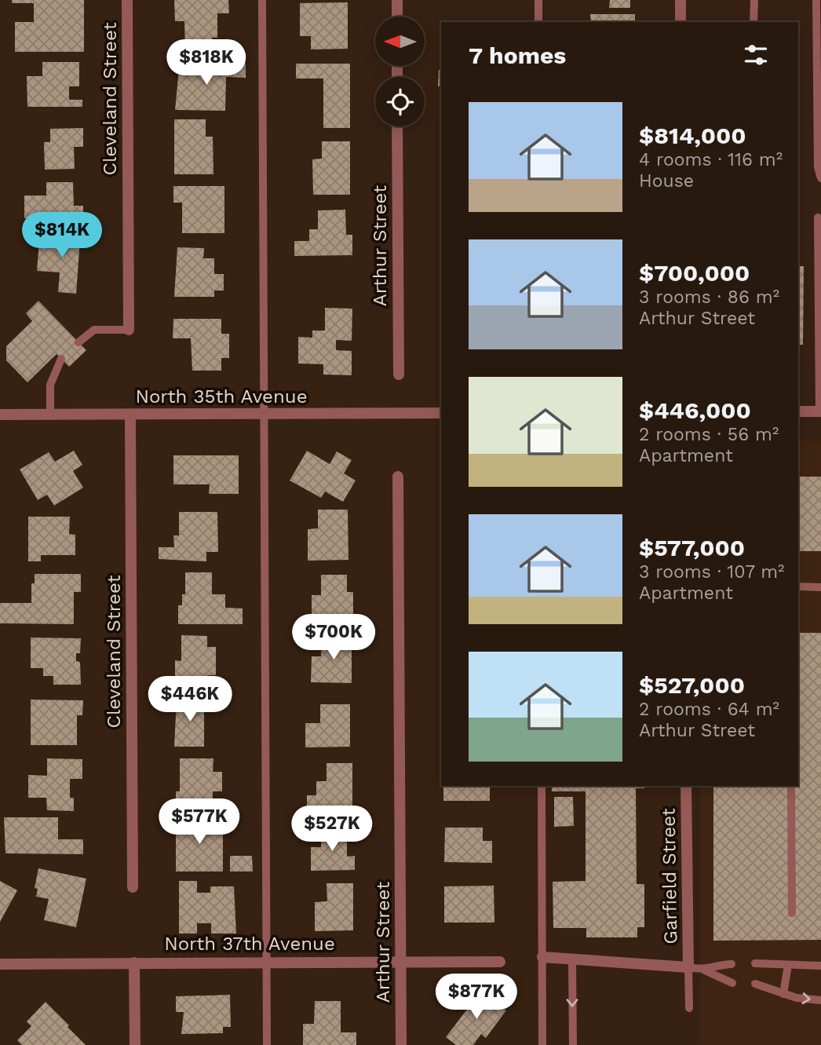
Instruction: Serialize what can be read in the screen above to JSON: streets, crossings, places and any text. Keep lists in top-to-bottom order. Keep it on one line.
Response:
{"streets":{"street":["Cleveland Street","Arthur Street","North 35th Avenue","Garfield Street","North 37th Avenue"]},"crossings":[["Cleveland Street","North 35th Avenue"],["Arthur Street","North 37th Avenue"]],"north":"left","page":{"heading":"7 homes","price":["$818K","$814K","$700K","$446K","$577K","$527K","$877K"],"list":[{"name":"$814,000","note":"4 rooms · 116 m² · House"},{"name":"$700,000","note":"3 rooms · 86 m² · Arthur Street"},{"name":"$446,000","note":"2 rooms · 56 m² · Apartment"},{"name":"$577,000","note":"3 rooms · 107 m² · Apartment"},{"name":"$527,000","note":"2 rooms · 64 m² · Arthur Street"}]}}
